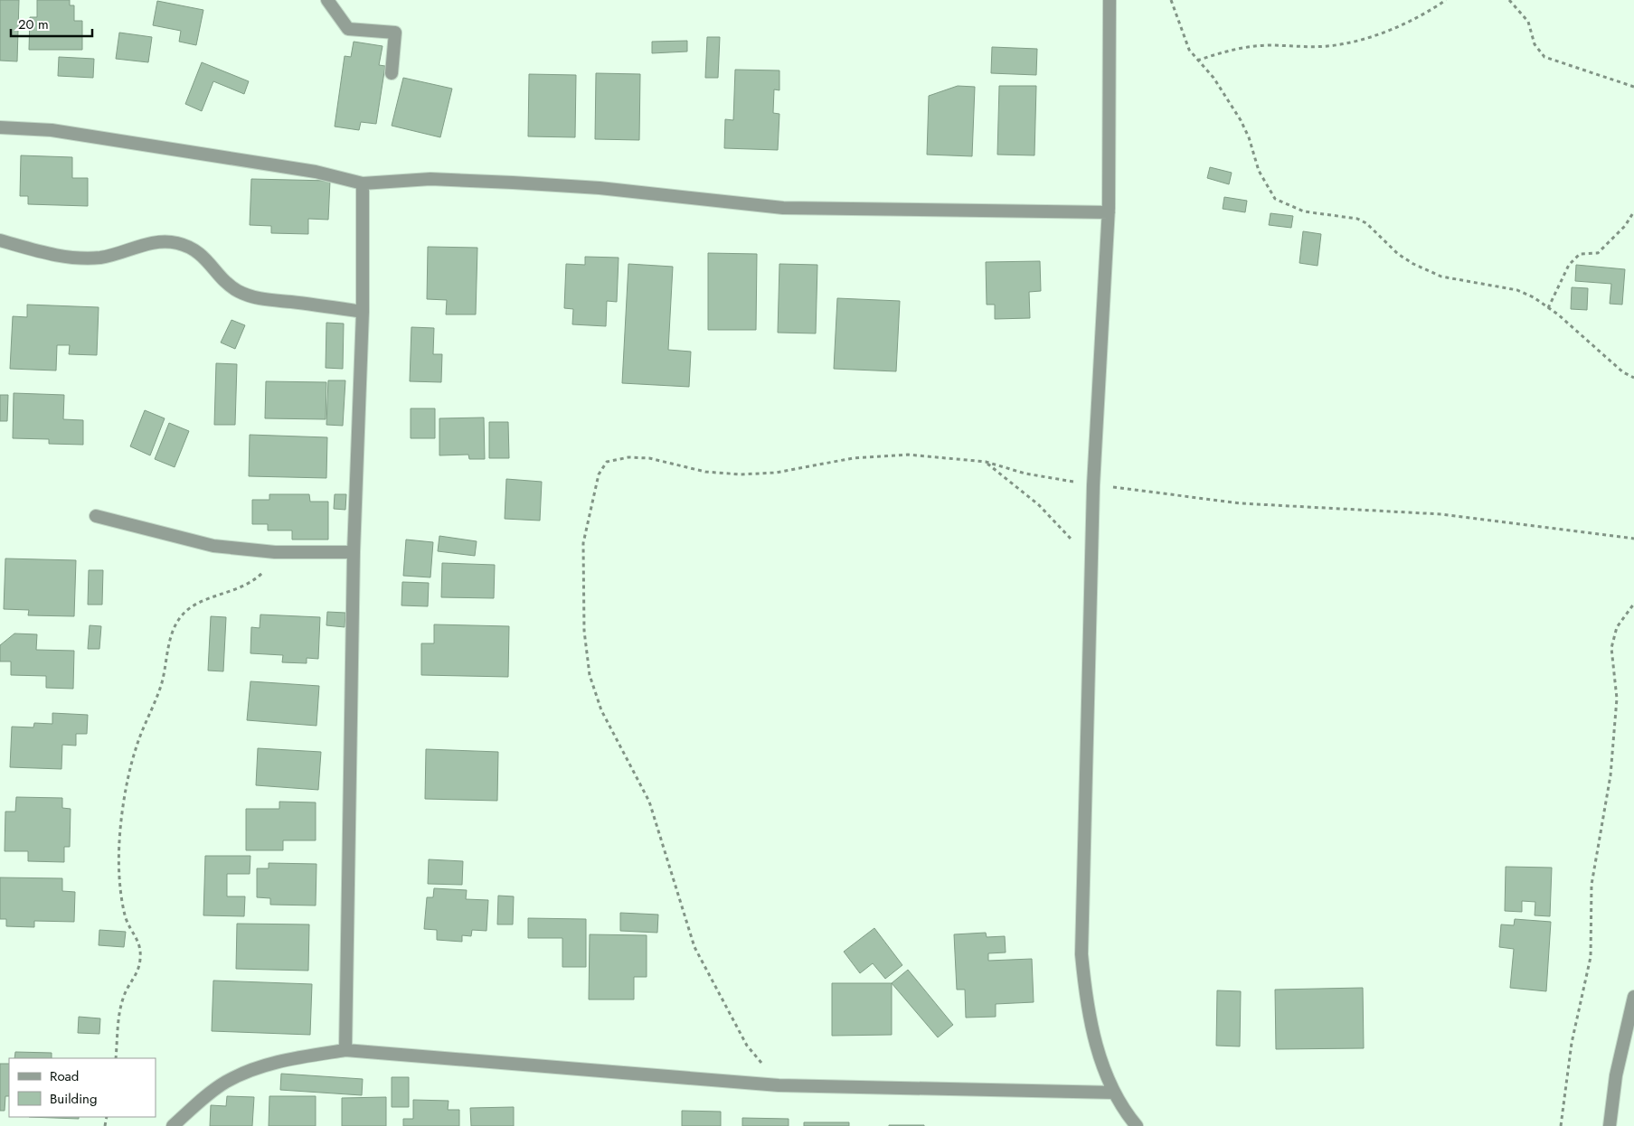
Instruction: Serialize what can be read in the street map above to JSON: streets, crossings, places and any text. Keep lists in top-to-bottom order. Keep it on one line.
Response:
{"legend":["Road","Building"],"scale_bar":"20 m"}
